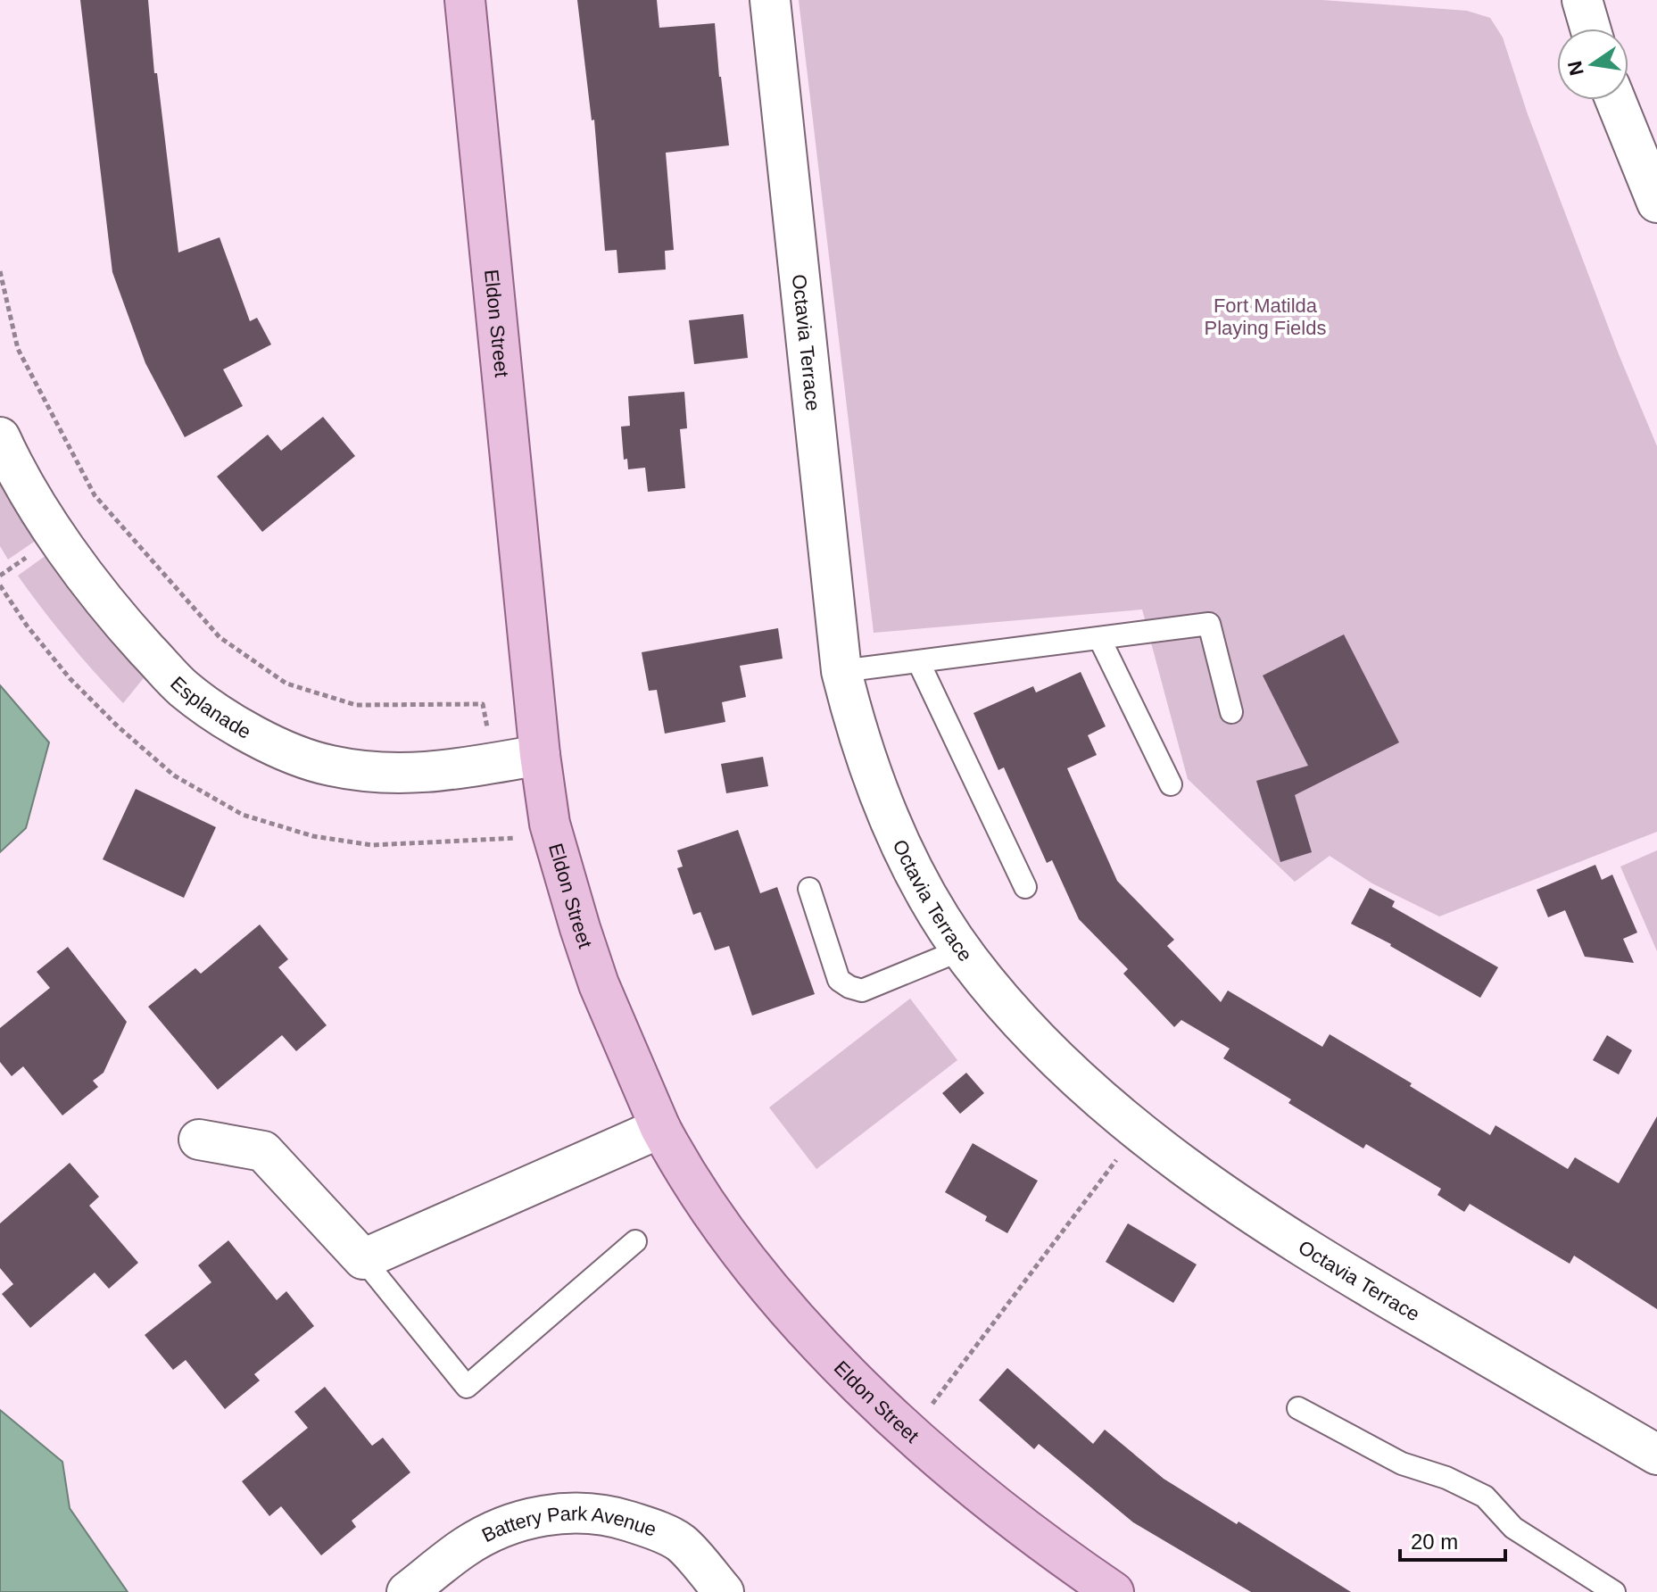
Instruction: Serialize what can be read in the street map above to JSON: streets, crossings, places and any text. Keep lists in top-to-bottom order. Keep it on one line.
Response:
{"streets":{"main road":["Eldon Street"],"street":["Octavia Terrace","Esplanade","Battery Park Avenue"]},"crossings":[["Eldon Street","Esplanade"]],"parks":["Fort Matilda Playing Fields"],"scale_bar":"20 m","north":"left"}
